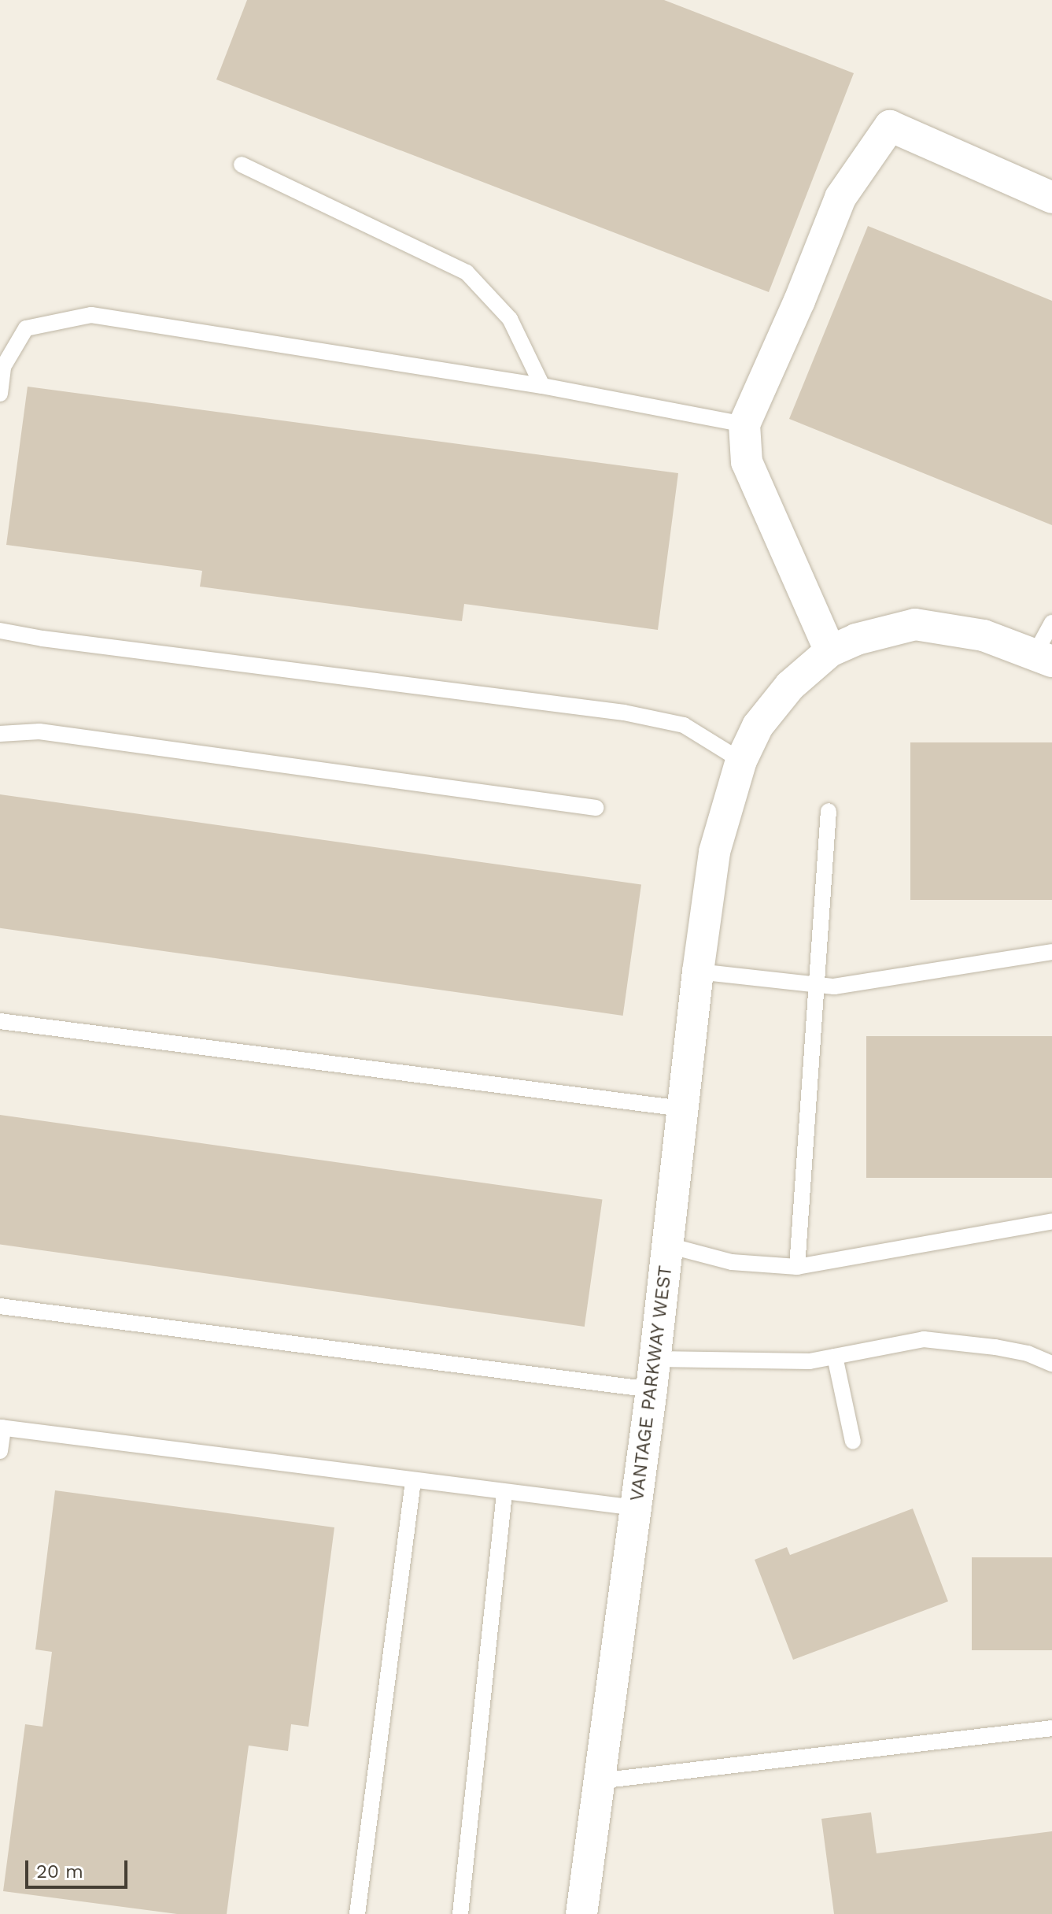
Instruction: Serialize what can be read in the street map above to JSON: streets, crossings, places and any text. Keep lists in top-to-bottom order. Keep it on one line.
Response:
{"streets":{"street":["VANTAGE PARKWAY WEST"]},"scale_bar":"20 m"}
